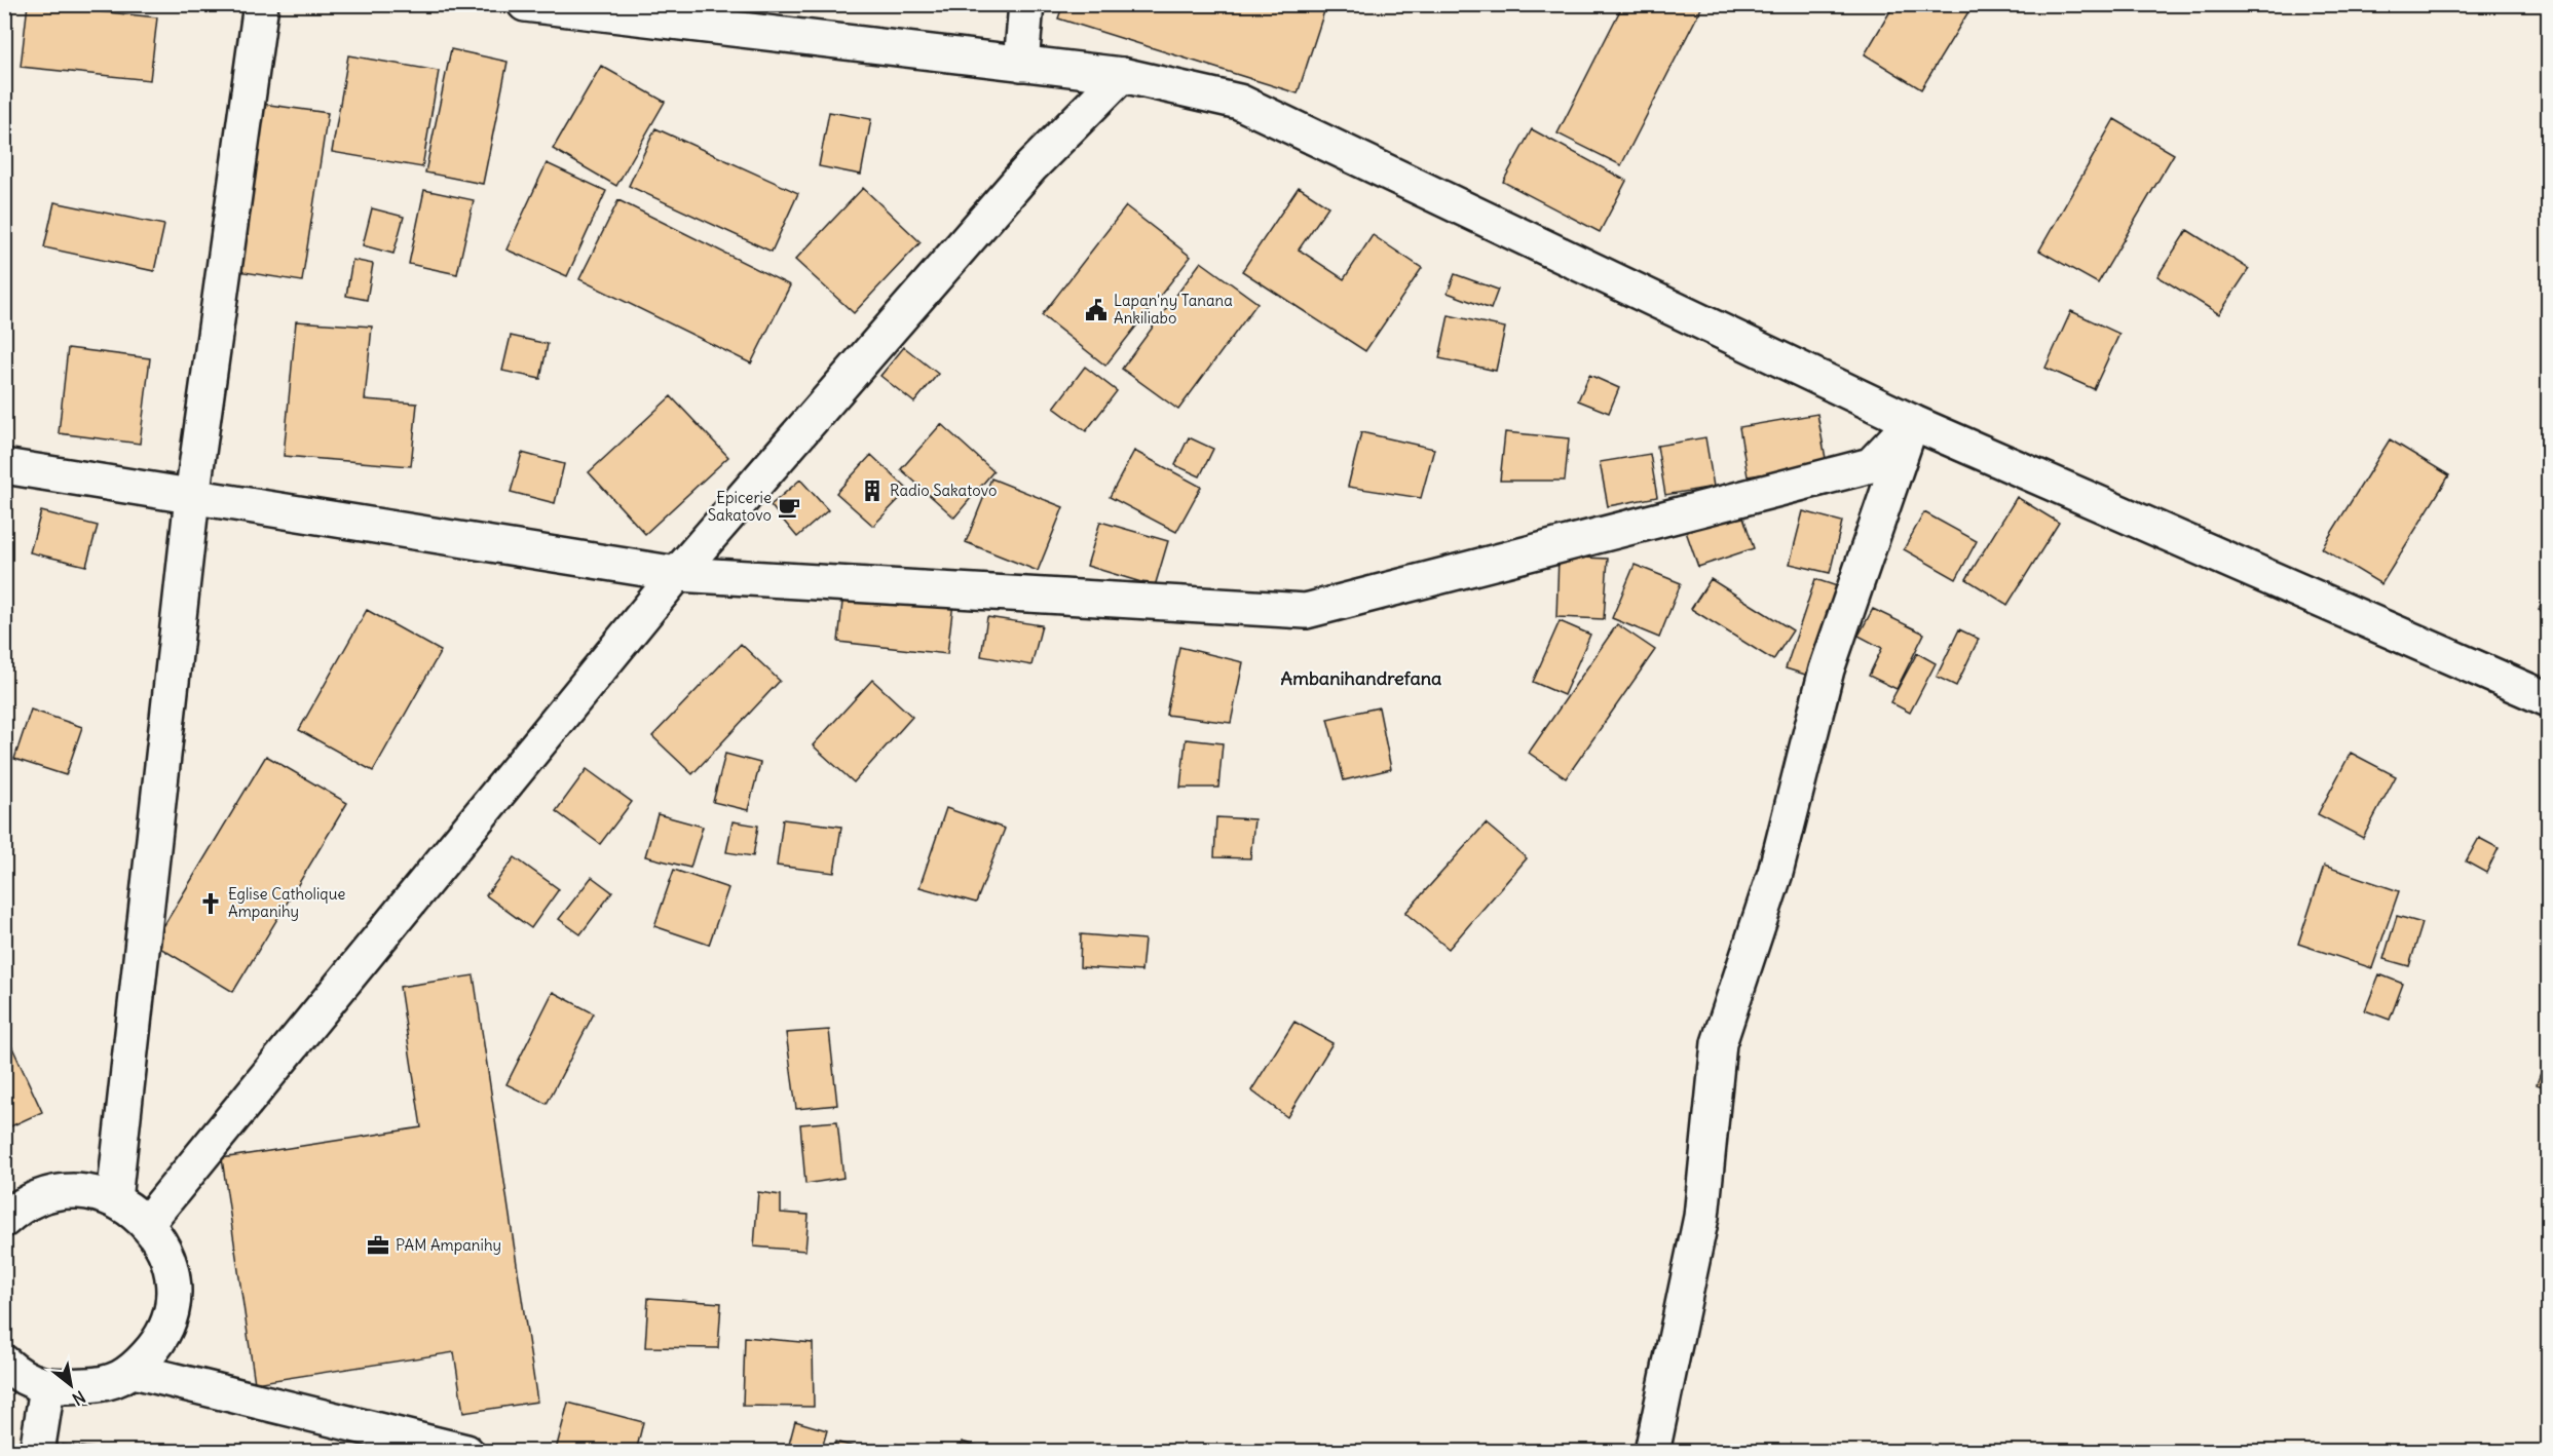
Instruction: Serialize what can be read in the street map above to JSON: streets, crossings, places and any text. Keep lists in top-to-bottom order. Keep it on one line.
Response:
{"districts":["Ambanihandrefana"],"places":{"public building":["Lapan'ny Tanana Ankiliabo"],"building":["Radio Sakatovo"],"cafe":["Epicerie Sakatovo"],"church":["Eglise Catholique Ampanihy"],"office":["PAM Ampanihy"]},"north":"bottom right"}
